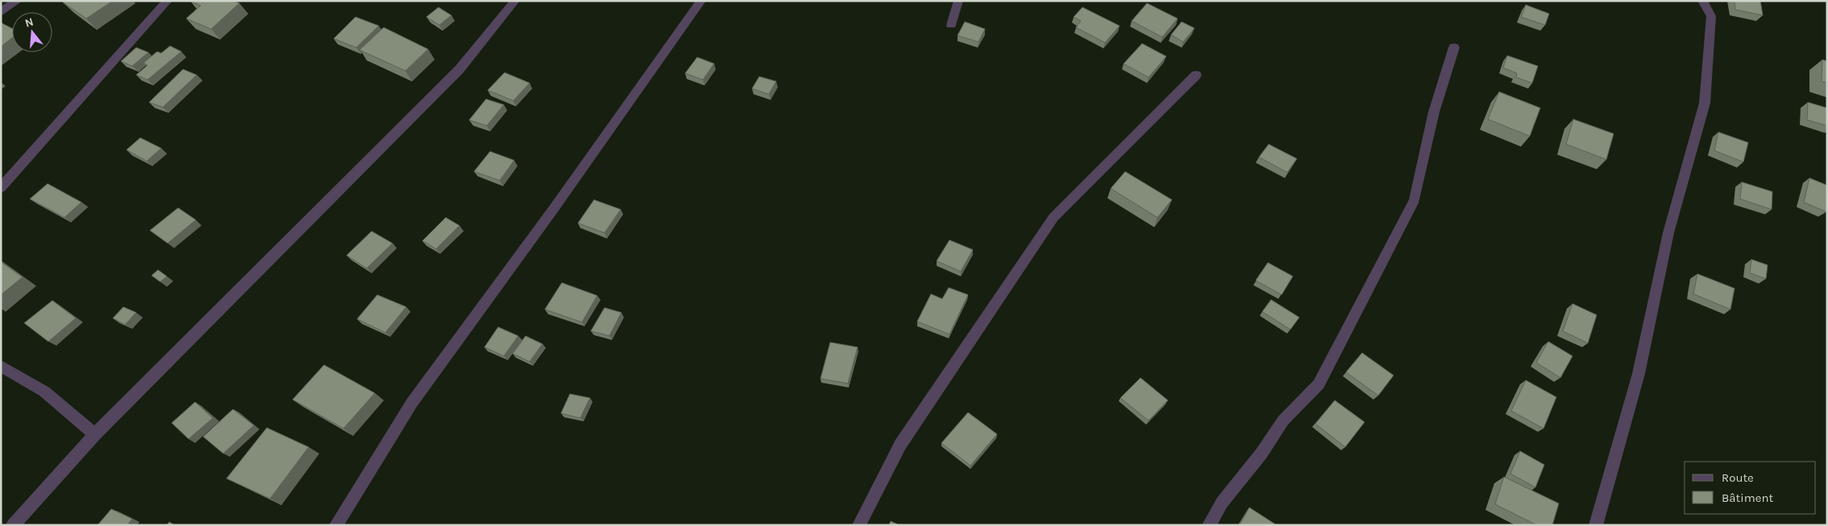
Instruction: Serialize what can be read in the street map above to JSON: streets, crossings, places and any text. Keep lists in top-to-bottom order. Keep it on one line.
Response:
{"legend":["Route","Bâtiment"],"north":"top"}
